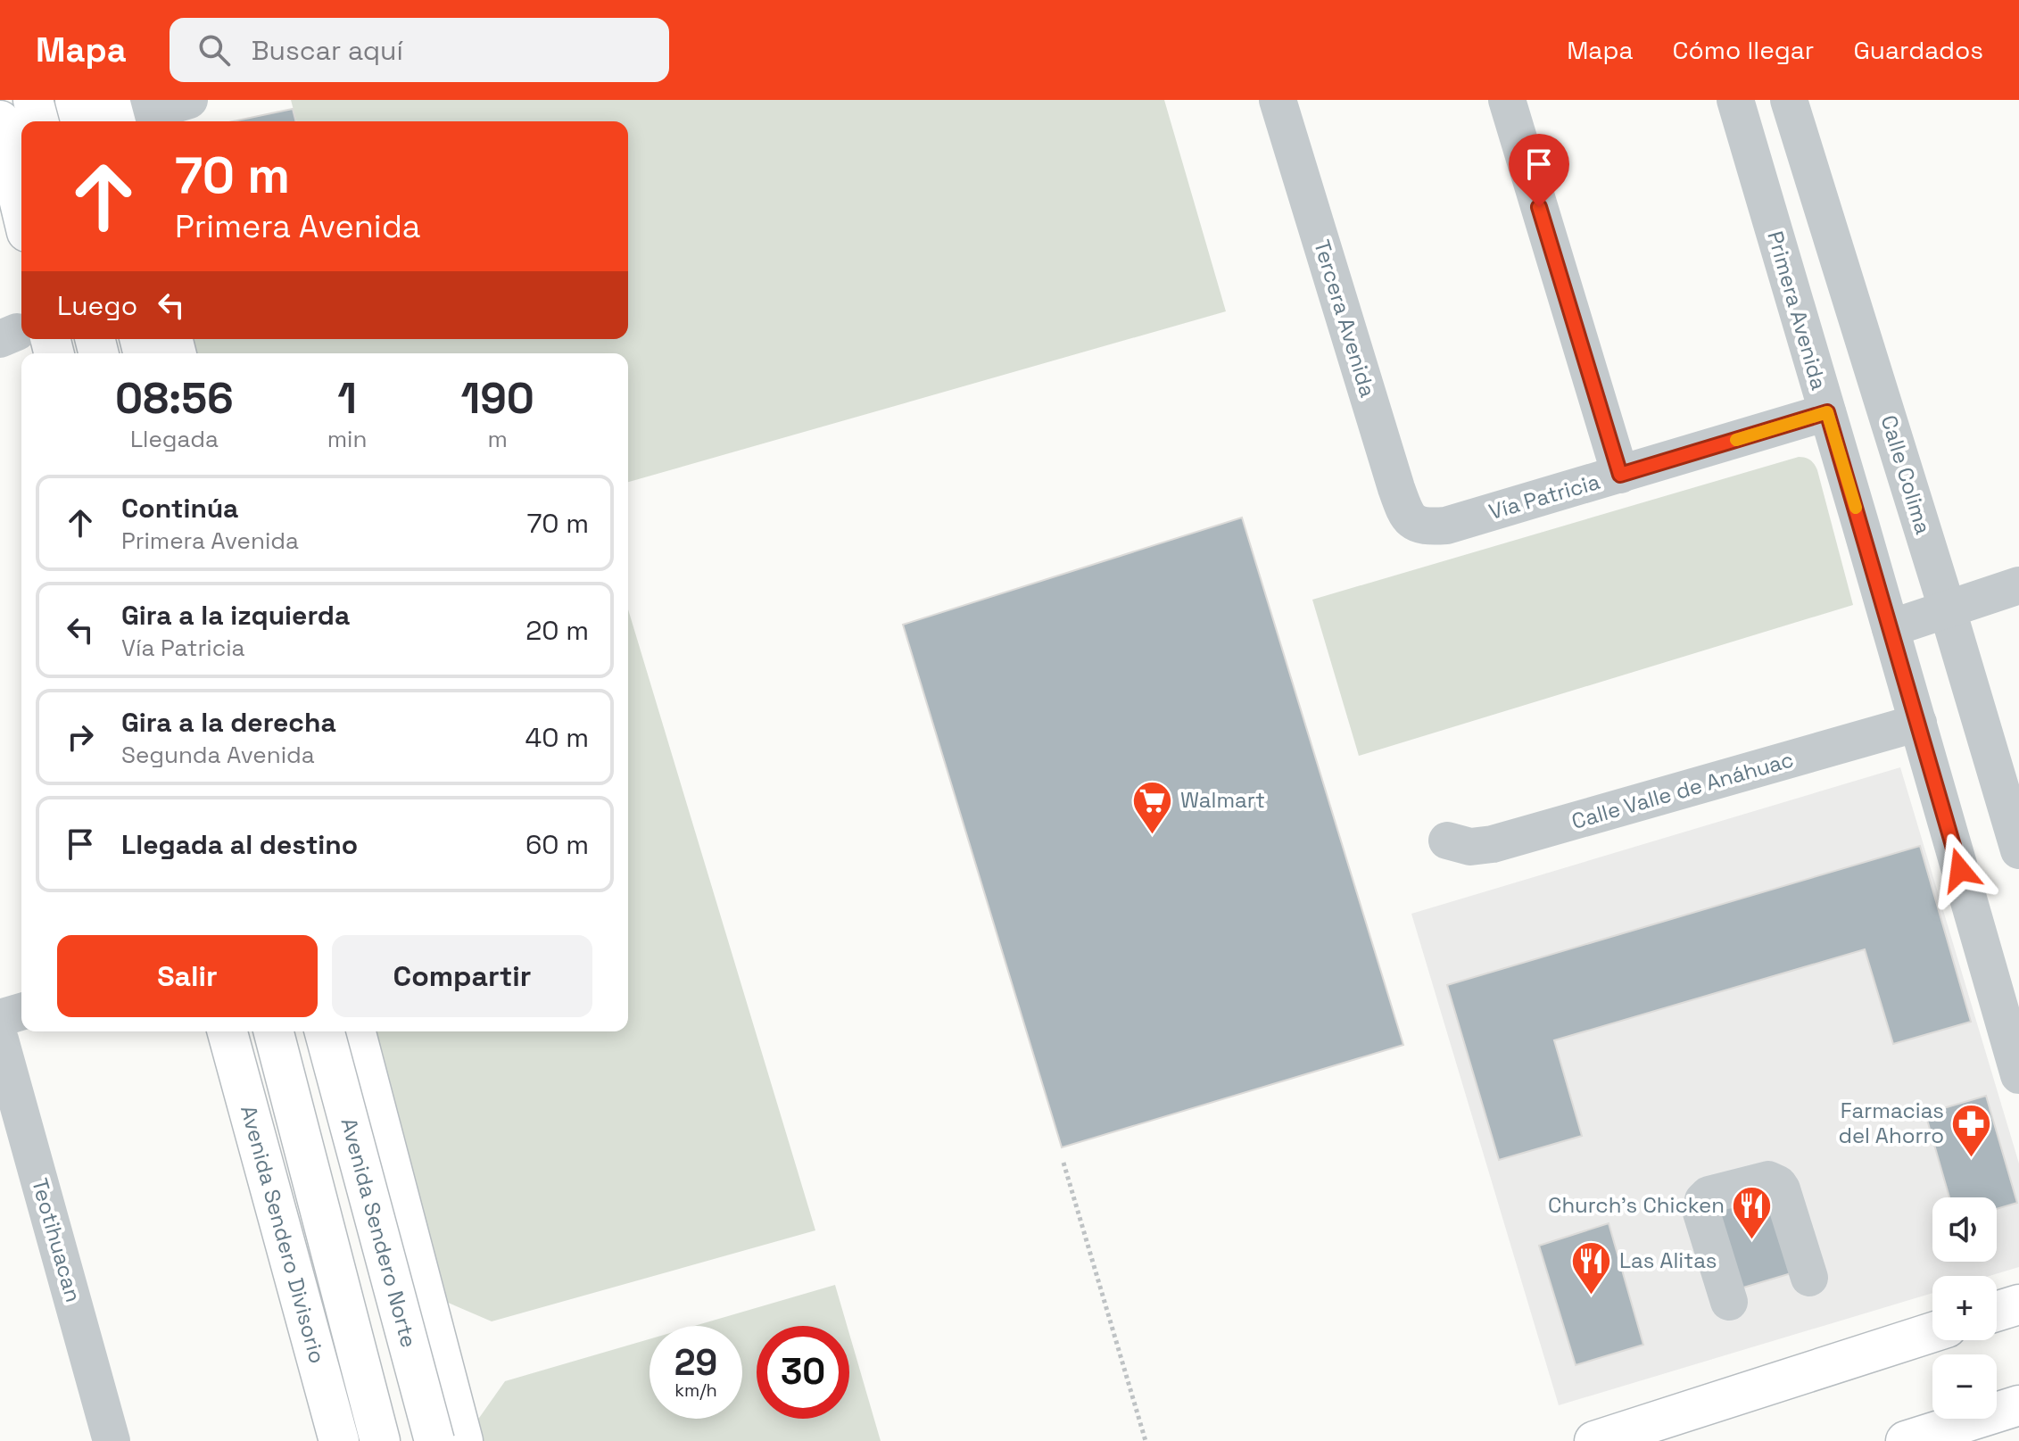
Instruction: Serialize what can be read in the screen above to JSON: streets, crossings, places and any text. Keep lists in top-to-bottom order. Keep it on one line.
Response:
{"streets":{"main road":["Avenida Sendero Divisorio","Avenida Sendero Norte"],"street":["Primera Avenida","Tercera Avenida","Calle Colima","Vía Patricia","Calle Valle de Anáhuac","Teotihuacan"]},"crossings":[["Primera Avenida","Vía Patricia"],["Primera Avenida","Calle Valle de Anáhuac"],["Tercera Avenida","Vía Patricia"]],"places":{"supermarket":["Walmart"],"pharmacy":["Farmacias del Ahorro"],"restaurant":["Church's Chicken","Las Alitas"]},"page":{"header":"Mapa","search":"Buscar aquí","nav":["Mapa","Cómo llegar","Guardados"],"turn":["70 m","Primera Avenida"],"then":"Luego","eta":["08:56","Llegada","1","min","190","m"],"list":[{"name":"Continúa","note":"Primera Avenida","value":"70 m"},{"name":"Gira a la izquierda","note":"Vía Patricia","value":"20 m"},{"name":"Gira a la derecha","note":"Segunda Avenida","value":"40 m"},{"name":"Llegada al destino","value":"60 m"}],"buttons":["Salir","Compartir"],"map_buttons":["+","−"],"speed":"29 km/h","limit":"30"}}
